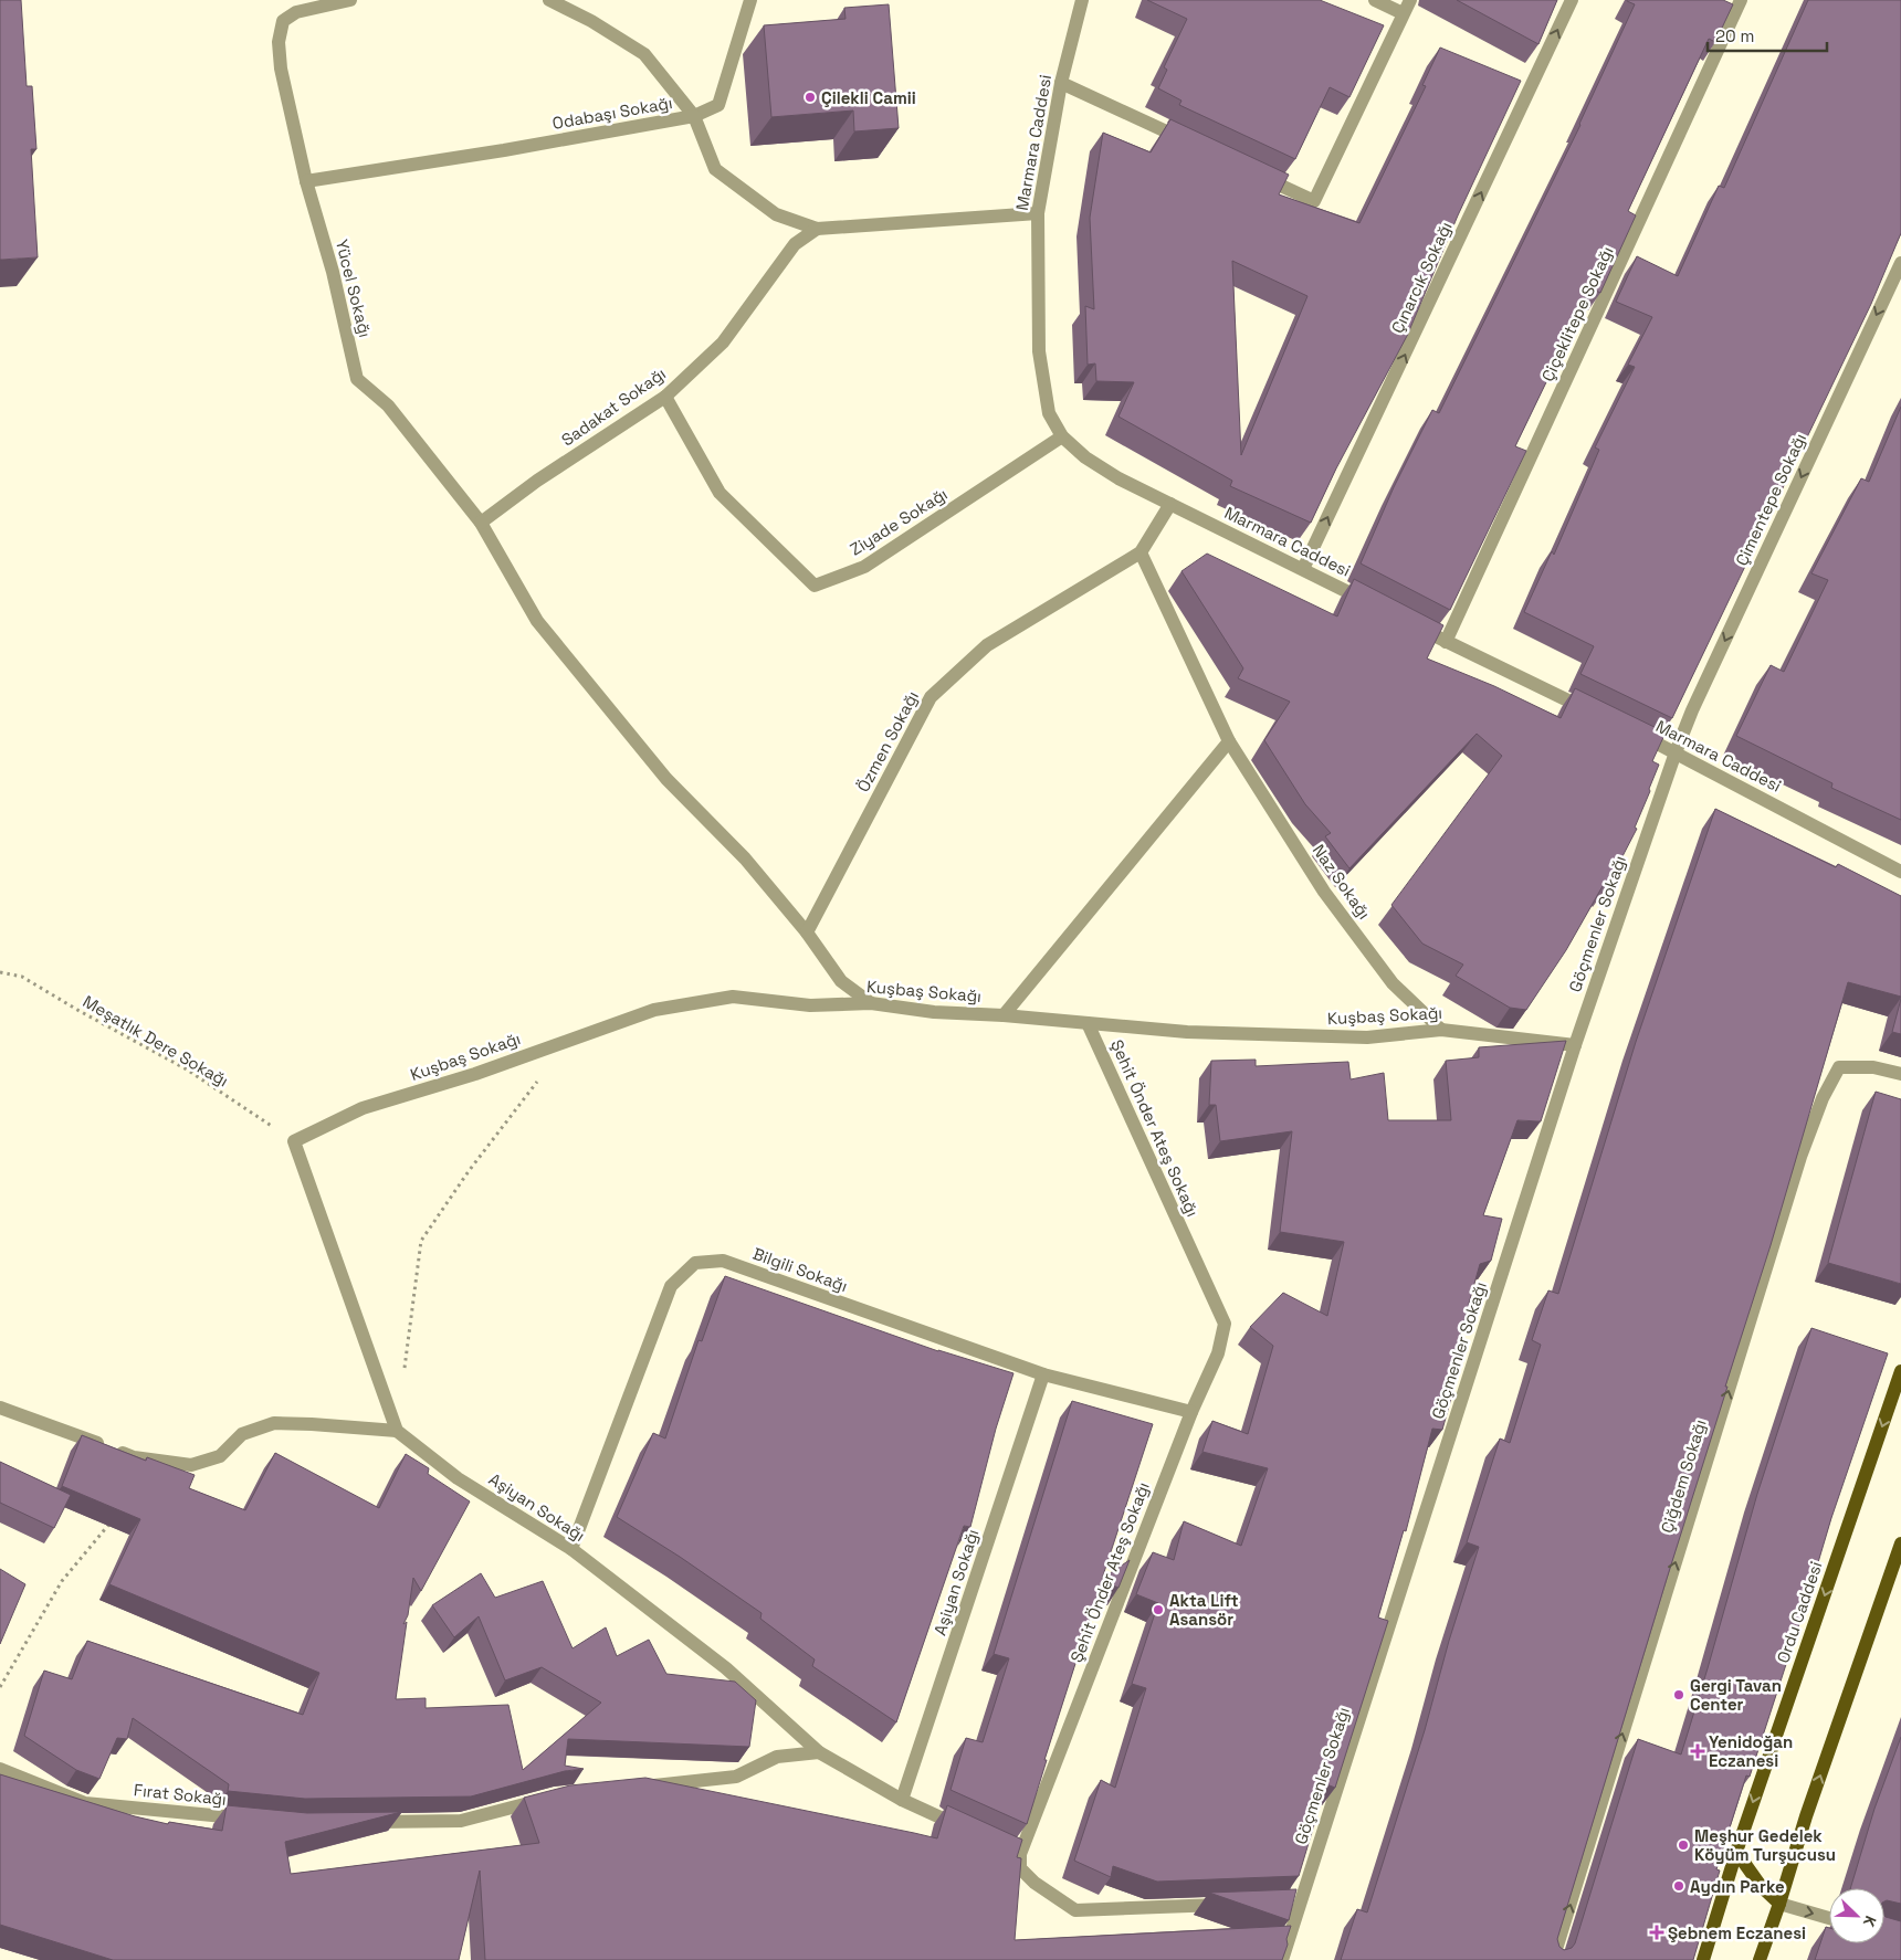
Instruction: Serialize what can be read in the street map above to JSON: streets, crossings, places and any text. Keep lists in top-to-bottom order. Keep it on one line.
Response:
{"streets":{"main road":["Ordu Caddesi"],"street":["Odabaşı Sokağı","Marmara Caddesi","Çınarcık Sokağı","Yücel Sokağı","Çiçeklitepe Sokağı","Sadakat Sokağı","Çimentepe Sokağı","Ziyade Sokağı","Özmen Sokağı","Naz Sokağı","Göçmenler Sokağı","Kuşbaş Sokağı","Şehit Önder Ateş Sokağı","Bilgili Sokağı","Çiğdem Sokağı","Aşiyan Sokağı","Fırat Sokağı"],"path":["Meşatlık Dere Sokağı"]},"crossings":[["Odabaşı Sokağı","Marmara Caddesi"],["Odabaşı Sokağı","Yücel Sokağı"],["Odabaşı Sokağı","Sadakat Sokağı"],["Marmara Caddesi","Çınarcık Sokağı"],["Marmara Caddesi","Çimentepe Sokağı"],["Marmara Caddesi","Ziyade Sokağı"],["Marmara Caddesi","Özmen Sokağı"],["Marmara Caddesi","Göçmenler Sokağı"],["Yücel Sokağı","Sadakat Sokağı"],["Yücel Sokağı","Özmen Sokağı"],["Yücel Sokağı","Kuşbaş Sokağı"],["Sadakat Sokağı","Ziyade Sokağı"],["Çimentepe Sokağı","Göçmenler Sokağı"],["Özmen Sokağı","Naz Sokağı"],["Naz Sokağı","Kuşbaş Sokağı"],["Göçmenler Sokağı","Kuşbaş Sokağı"],["Kuşbaş Sokağı","Meşatlık Dere Sokağı"],["Kuşbaş Sokağı","Şehit Önder Ateş Sokağı"],["Şehit Önder Ateş Sokağı","Bilgili Sokağı"],["Bilgili Sokağı","Aşiyan Sokağı"]],"one_way":["Çınarcık Sokağı","Çimentepe Sokağı","Çiğdem Sokağı"],"places":{"other":["Çilekli Camii","Akta Lift Asansör","Gergi Tavan Center","Meşhur Gedelek Köyüm Turşucusu","Aydın Parke"],"health":["Yenidoğan Eczanesi","Şebnem Eczanesi"]},"scale_bar":"20 m","north":"bottom right"}
